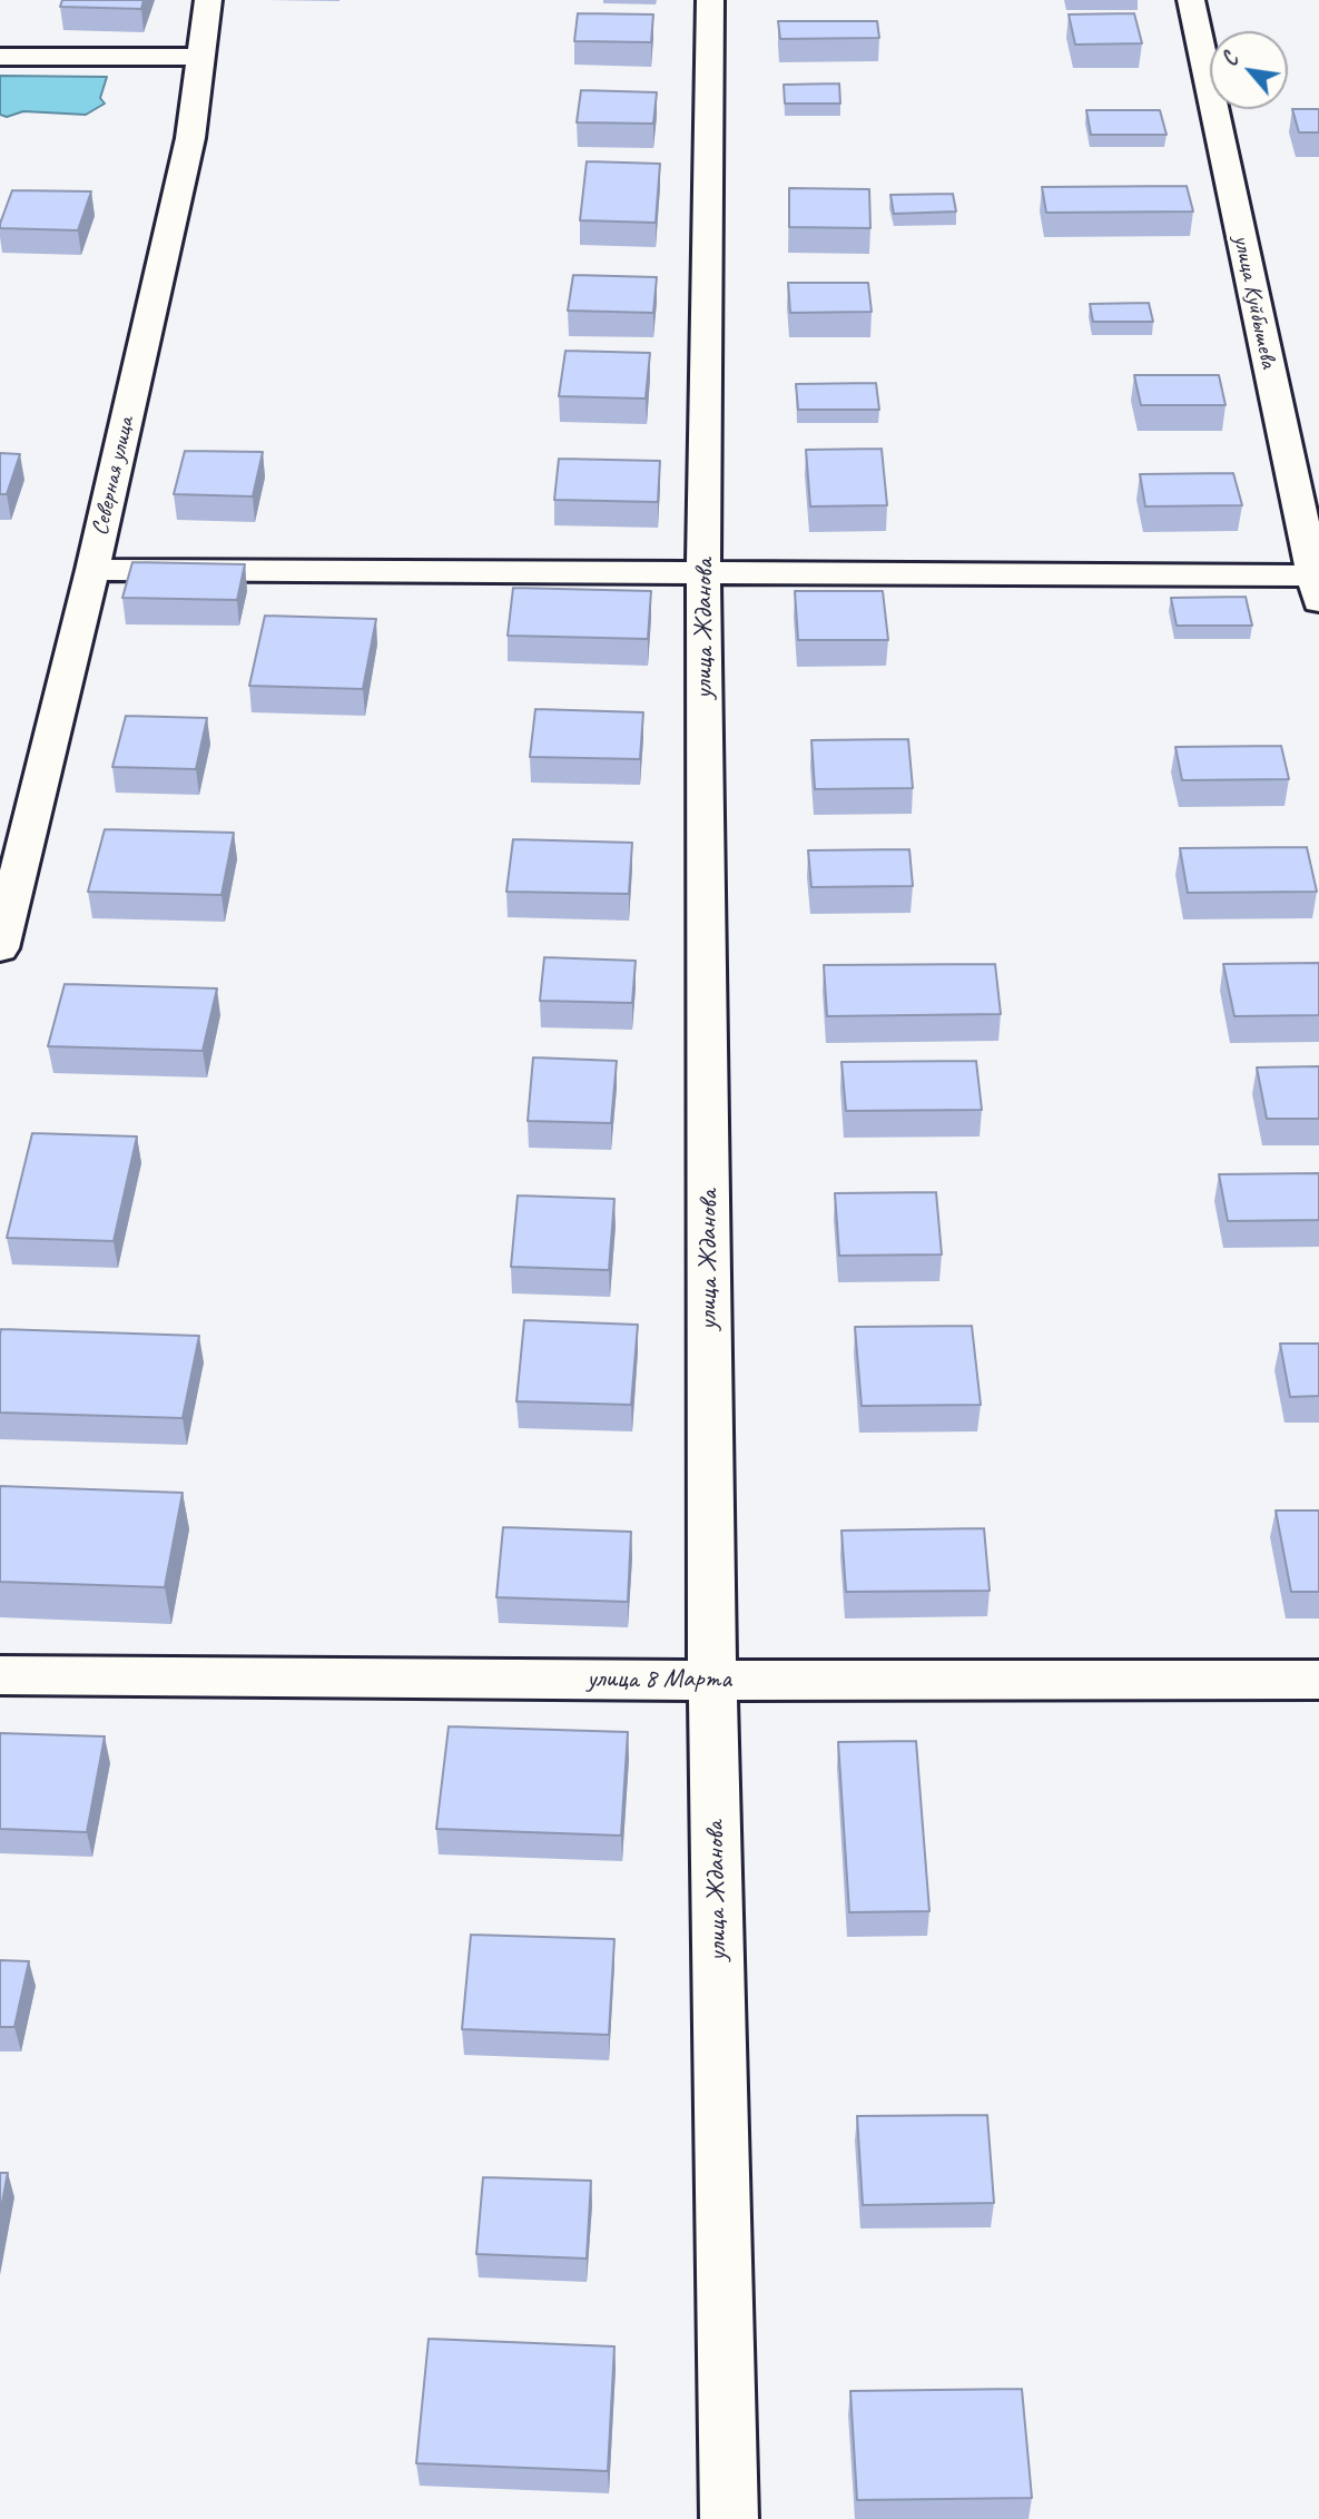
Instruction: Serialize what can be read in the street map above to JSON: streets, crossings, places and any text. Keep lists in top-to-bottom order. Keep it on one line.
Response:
{"streets":{"street":["улица Куйбышева","Северная улица","улица Жданова","улица 8 Марта"]},"crossings":[["улица Жданова","улица 8 Марта"]],"north":"top left"}
